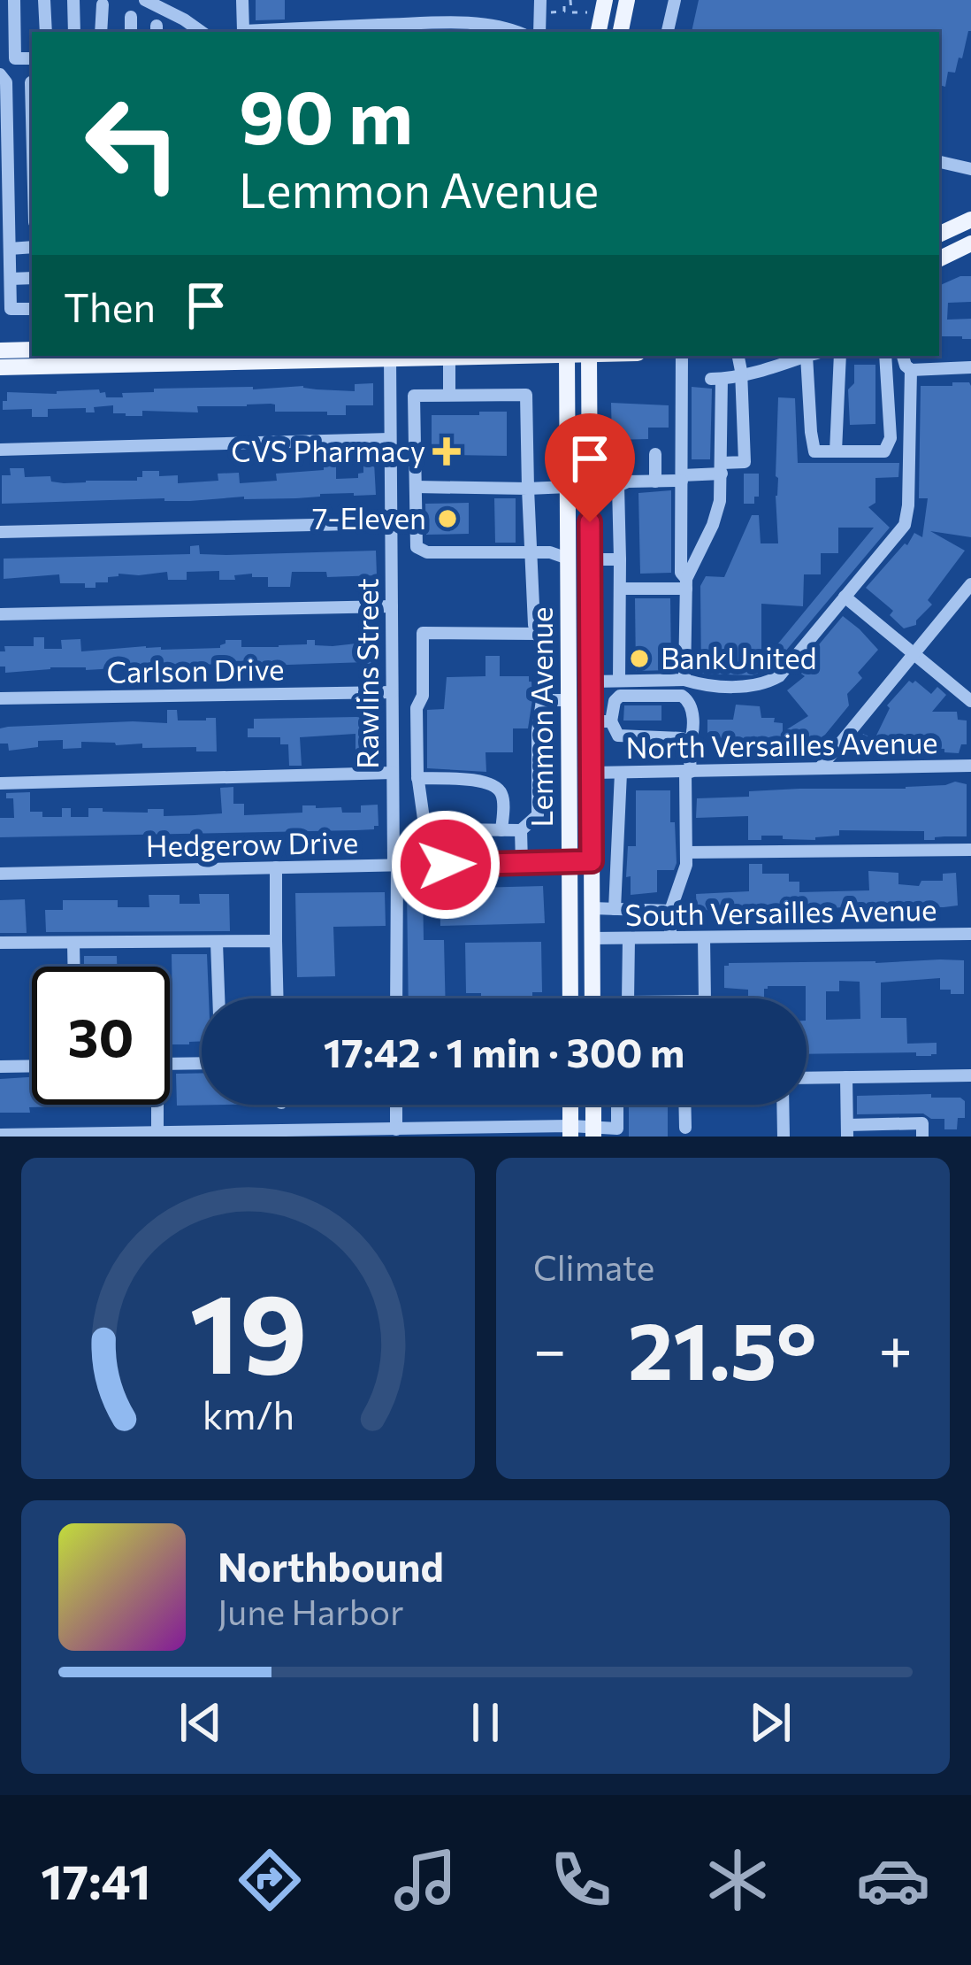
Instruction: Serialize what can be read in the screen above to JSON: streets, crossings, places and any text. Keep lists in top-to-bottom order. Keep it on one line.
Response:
{"streets":{"main road":["Lemmon Avenue"],"street":["Carlson Drive","Rawlins Street","North Versailles Avenue","Hedgerow Drive","South Versailles Avenue"]},"crossings":[["Carlson Drive","Rawlins Street"],["Rawlins Street","Hedgerow Drive"],["Lemmon Avenue","North Versailles Avenue"],["Lemmon Avenue","Hedgerow Drive"],["Lemmon Avenue","South Versailles Avenue"]],"places":{"health":["CVS Pharmacy"],"other":["7-Eleven","BankUnited"]},"page":{"turn":["90 m","Lemmon Avenue"],"then":"Then","limit":"30","trip":"17:42 · 1 min · 300 m","tile":"Climate","heat":["−","21.5°","+"],"song":["Northbound","June Harbor"],"tabs":"17:41","gauge":["19","km/h"]}}
